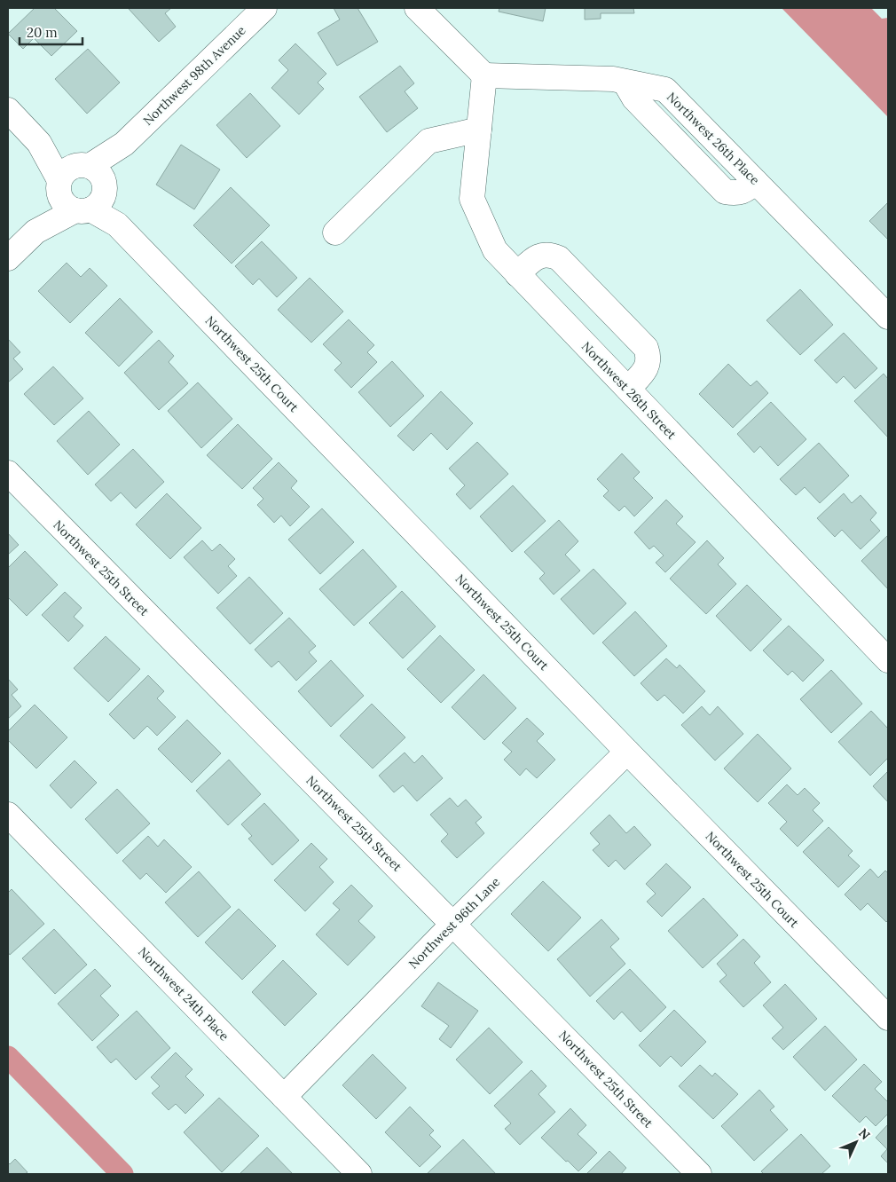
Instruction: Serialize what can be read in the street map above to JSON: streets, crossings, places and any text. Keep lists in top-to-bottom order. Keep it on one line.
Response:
{"streets":{"street":["Northwest 98th Avenue","Northwest 26th Place","Northwest 25th Court","Northwest 26th Street","Northwest 25th Street","Northwest 96th Lane","Northwest 24th Place"]},"crossings":[["Northwest 98th Avenue","Northwest 25th Court"],["Northwest 26th Place","Northwest 26th Street"],["Northwest 25th Court","Northwest 96th Lane"],["Northwest 25th Street","Northwest 96th Lane"],["Northwest 96th Lane","Northwest 24th Place"]],"scale_bar":"20 m","north":"top right"}
